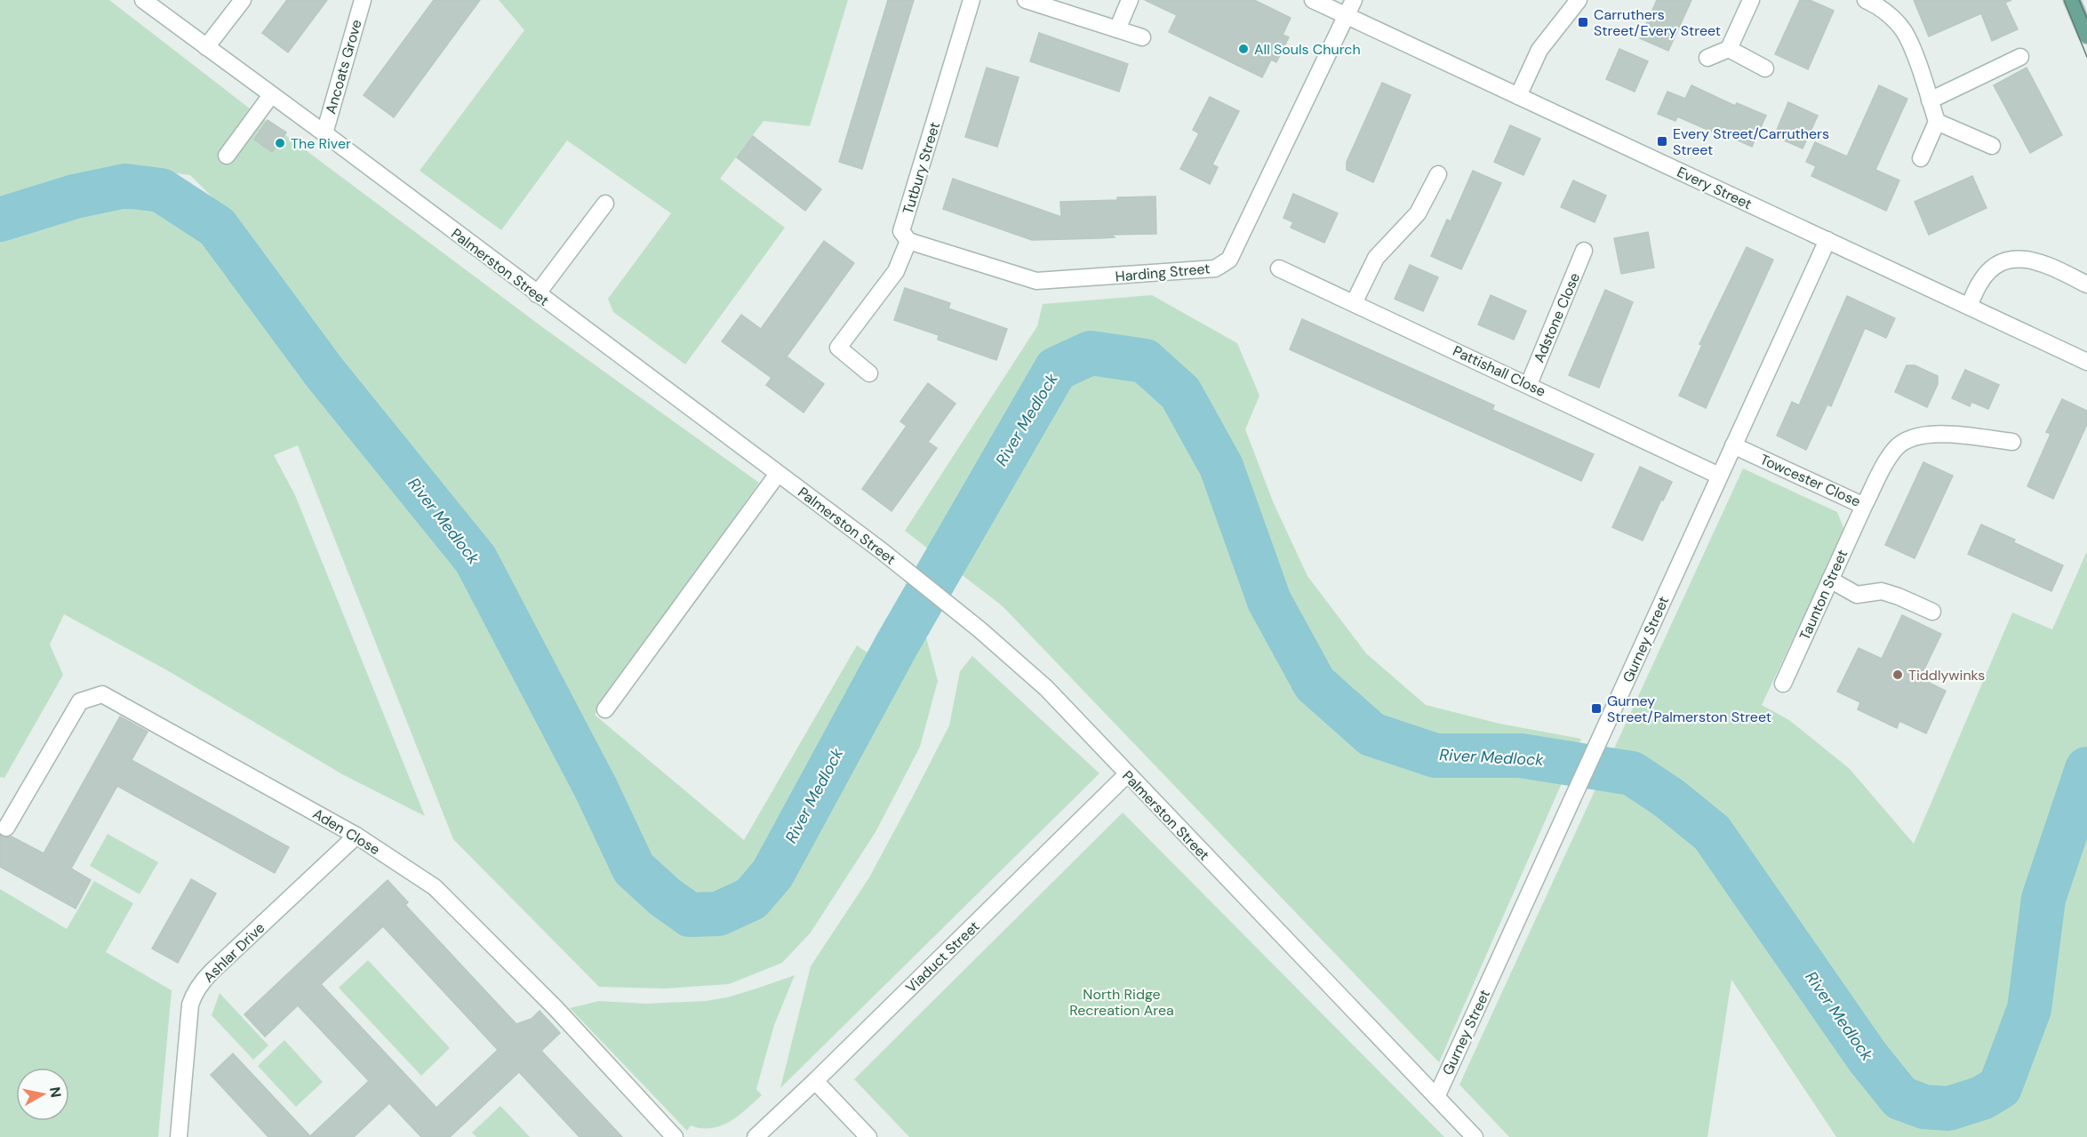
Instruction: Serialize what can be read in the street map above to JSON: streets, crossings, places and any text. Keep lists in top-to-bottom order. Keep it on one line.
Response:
{"streets":{"street":["Ancoats Grove","Tutbury Street","Every Street","Palmerston Street","Harding Street","Adstone Close","Pattishall Close","Towcester Close","Taunton Street","Gurney Street","Aden Close","Ashlar Drive","Viaduct Street"]},"crossings":[["Ancoats Grove","Palmerston Street"],["Tutbury Street","Harding Street"],["Every Street","Harding Street"],["Every Street","Gurney Street"],["Palmerston Street","Gurney Street"],["Palmerston Street","Viaduct Street"],["Adstone Close","Pattishall Close"],["Pattishall Close","Gurney Street"],["Towcester Close","Taunton Street"],["Towcester Close","Gurney Street"],["Aden Close","Ashlar Drive"]],"water":["River Medlock"],"parks":["North Ridge Recreation Area"],"places":{"transit":["Carruthers Street/Every Street","Every Street/Carruthers Street","Gurney Street/Palmerston Street"],"other":["All Souls Church","The River","Tiddlywinks"]},"north":"right"}
